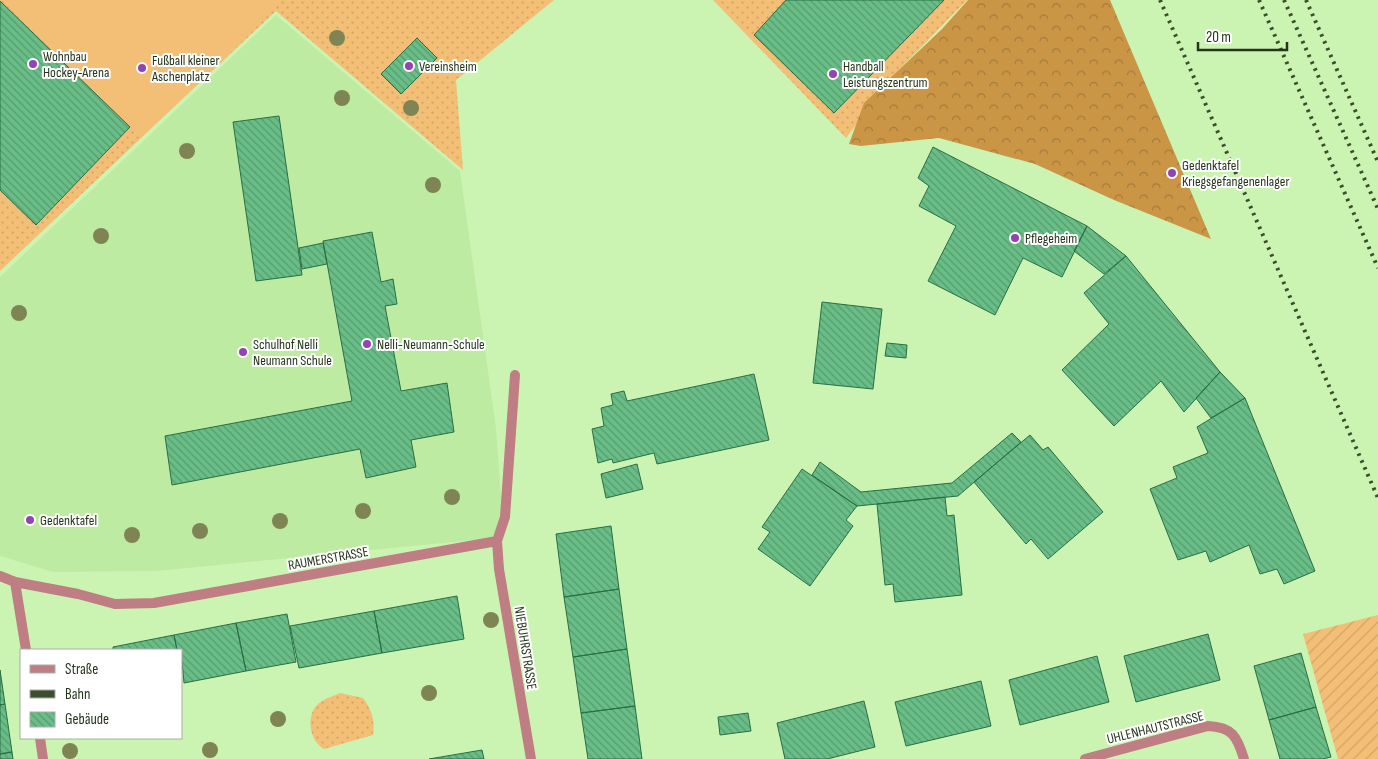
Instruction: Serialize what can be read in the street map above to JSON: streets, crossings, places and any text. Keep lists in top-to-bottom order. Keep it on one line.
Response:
{"streets":{"street":["RAUMERSTRASSE","NIEBUHRSTRASSE","UHLENHAUTSTRASSE"]},"crossings":[["RAUMERSTRASSE","NIEBUHRSTRASSE"]],"places":["Wohnbau Hockey-Arena","Vereinsheim","Fußball kleiner Aschenplatz","Handball Leistungszentrum","Gedenktafel Kriegsgefangenenlager","Pflegeheim","Nelli-Neumann-Schule","Schulhof Nelli Neumann Schule","Gedenktafel"],"legend":["Straße","Bahn","Gebäude"],"scale_bar":"20 m"}
